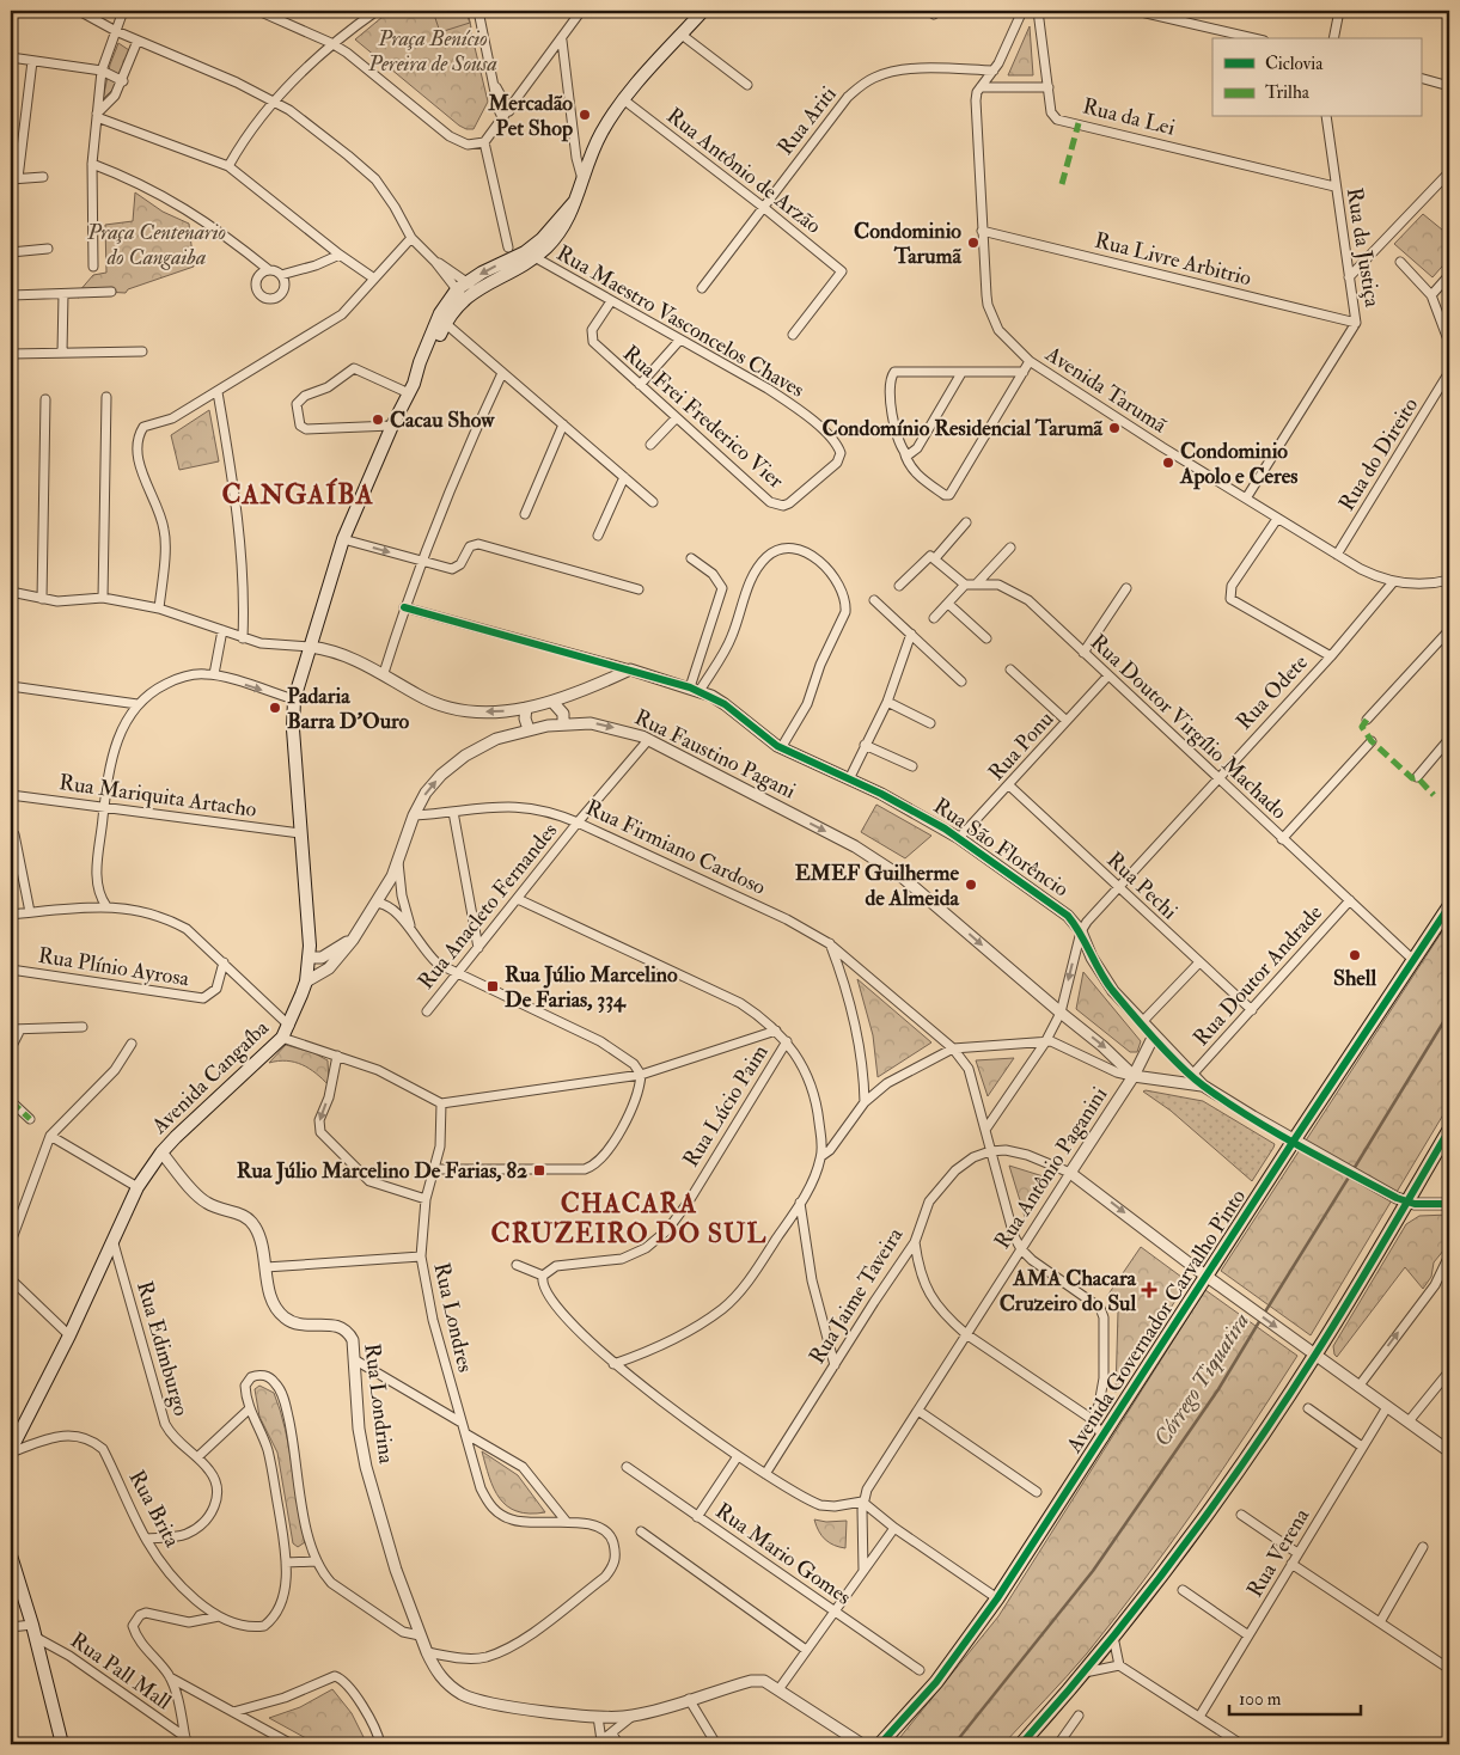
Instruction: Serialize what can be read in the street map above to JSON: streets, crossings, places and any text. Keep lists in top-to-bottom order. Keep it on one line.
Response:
{"streets":{"main road":["Avenida Cangaíba","Avenida Governador Carvalho Pinto"],"street":["Rua da Lei","Rua Ariti","Rua Antônio de Arzão","Rua da Justiça","Rua Livre Arbitrio","Rua Maestro Vasconcelos Chaves","Avenida Tarumã","Rua Frei Frederico Vier","Rua do Direito","Rua Odete","Rua Doutor Virgílio Machado","Rua Ponu","Rua Faustino Pagani","Rua Mariquita Artacho","Rua Firmiano Cardoso","Rua São Florêncio","Rua Pechi","Rua Anacleto Fernandes","Rua Plínio Ayrosa","Rua Doutor Andrade","Rua Lúcio Paim","Rua Antônio Paganini","Rua Jaime Taveira","Rua Londres","Rua Edimburgo","Rua Londrina","Rua Brita","Rua Verena","Rua Mario Gomes","Rua Pall Mall"]},"crossings":[["Rua da Lei","Rua da Justiça"],["Rua Ariti","Rua Antônio de Arzão"],["Rua da Justiça","Rua Livre Arbitrio"],["Rua da Justiça","Avenida Tarumã"],["Rua Livre Arbitrio","Avenida Tarumã"],["Rua Maestro Vasconcelos Chaves","Rua Frei Frederico Vier"],["Avenida Tarumã","Rua do Direito"],["Avenida Tarumã","Rua Odete"],["Rua Odete","Rua Doutor Virgílio Machado"],["Rua Odete","Rua São Florêncio"],["Rua Odete","Rua Pechi"],["Rua Doutor Virgílio Machado","Rua Ponu"],["Rua Doutor Virgílio Machado","Rua Doutor Andrade"],["Rua Doutor Virgílio Machado","Avenida Governador Carvalho Pinto"],["Rua Ponu","Rua São Florêncio"],["Rua Ponu","Rua Pechi"],["Rua Faustino Pagani","Rua Firmiano Cardoso"],["Rua Faustino Pagani","Rua Anacleto Fernandes"],["Rua Faustino Pagani","Avenida Cangaíba"],["Rua Faustino Pagani","Rua Antônio Paganini"],["Rua Mariquita Artacho","Avenida Cangaíba"],["Rua Firmiano Cardoso","Rua Anacleto Fernandes"],["Rua Firmiano Cardoso","Rua Antônio Paganini"],["Rua Firmiano Cardoso","Rua Jaime Taveira"],["Rua São Florêncio","Rua Doutor Andrade"],["Rua São Florêncio","Rua Antônio Paganini"],["Rua São Florêncio","Avenida Governador Carvalho Pinto"],["Rua Pechi","Rua Doutor Andrade"],["Avenida Cangaíba","Rua Edimburgo"],["Avenida Cangaíba","Rua Londrina"],["Avenida Cangaíba","Rua Brita"],["Rua Londres","Rua Londrina"],["Rua Edimburgo","Rua Brita"]],"districts":["CANGAÍBA","CHACARA CRUZEIRO DO SUL"],"water":["Córrego Tiquatira"],"parks":["Praça Benício Pereira de Sousa","Praça Centenario do Cangaiba"],"places":{"other":["Mercadão Pet Shop","Condominio Tarumã","Cacau Show","Condomínio Residencial Tarumã","Condominio Apolo e Ceres","Padaria Barra D'Ouro","EMEF Guilherme de Almeida","Shell"],"transit":["Rua Júlio Marcelino De Farias, 334","Rua Júlio Marcelino De Farias, 82"],"health":["AMA Chacara Cruzeiro do Sul"]},"legend":["Ciclovia","Trilha"],"scale_bar":"100 m"}
